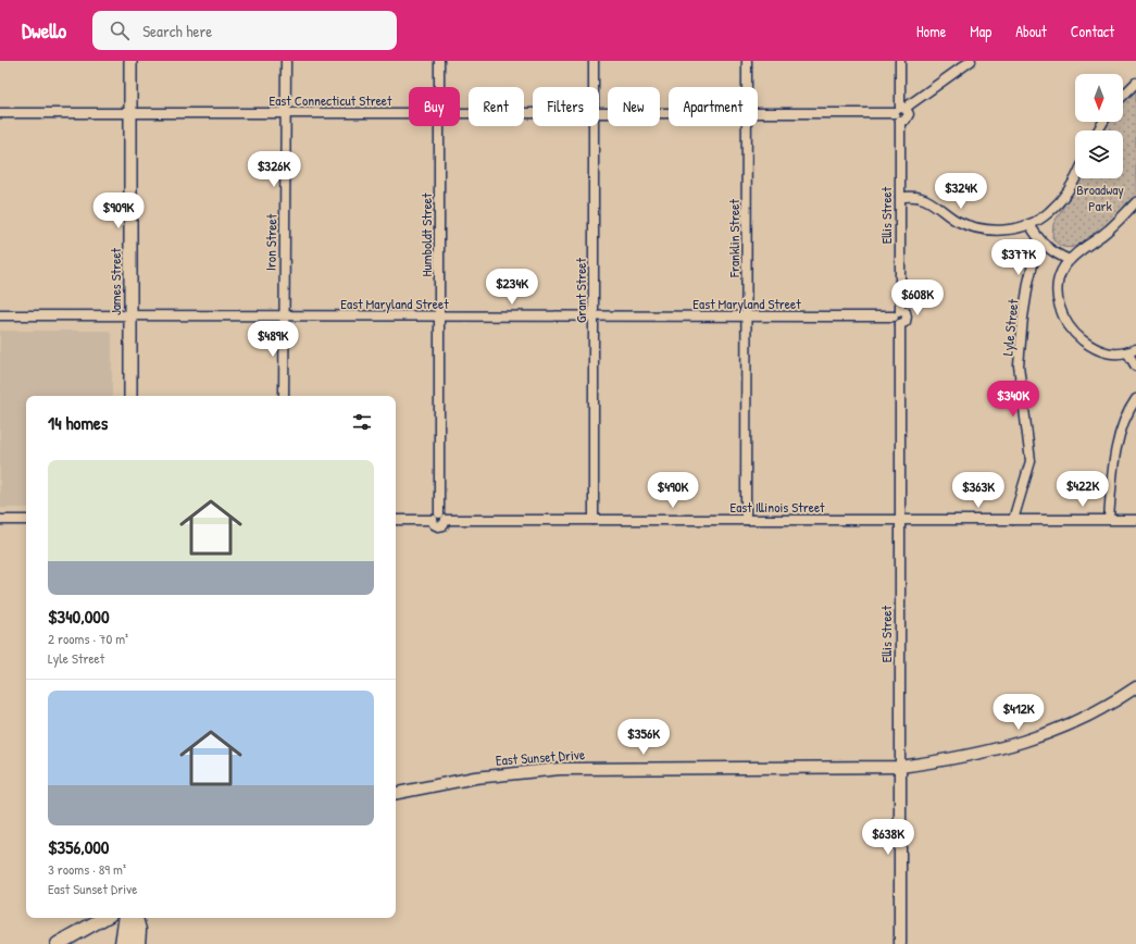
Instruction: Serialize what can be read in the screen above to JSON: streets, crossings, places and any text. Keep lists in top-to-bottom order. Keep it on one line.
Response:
{"streets":{"main road":["James Street"],"street":["East Connecticut Street","Ellis Street","Humboldt Street","Franklin Street","Iron Street","Grant Street","East Maryland Street","Lyle Street","East Illinois Street","East Sunset Drive"]},"crossings":[["East Connecticut Street","Ellis Street"],["East Connecticut Street","Iron Street"],["East Connecticut Street","James Street"],["Ellis Street","East Maryland Street"],["Ellis Street","East Illinois Street"],["Ellis Street","East Sunset Drive"],["Humboldt Street","East Maryland Street"],["Humboldt Street","East Illinois Street"],["Franklin Street","East Maryland Street"],["Franklin Street","East Illinois Street"],["Iron Street","East Maryland Street"],["James Street","East Maryland Street"],["Grant Street","East Maryland Street"],["Grant Street","East Illinois Street"],["Lyle Street","East Illinois Street"]],"parks":["Broadway Park"],"north":"bottom","page":{"header":"Dwello","search":"Search here","nav":["Home","Map","About","Contact"],"chip":["Buy","Rent","Filters","New","Apartment"],"price":["$326K","$324K","$909K","$377K","$234K","$608K","$489K","$340K","$422K","$490K","$363K","$412K","$356K","$638K"],"heading":"14 homes","list":[{"name":"$340,000","note":"2 rooms · 70 m² · Lyle Street"},{"name":"$356,000","note":"3 rooms · 89 m² · East Sunset Drive"}]}}
